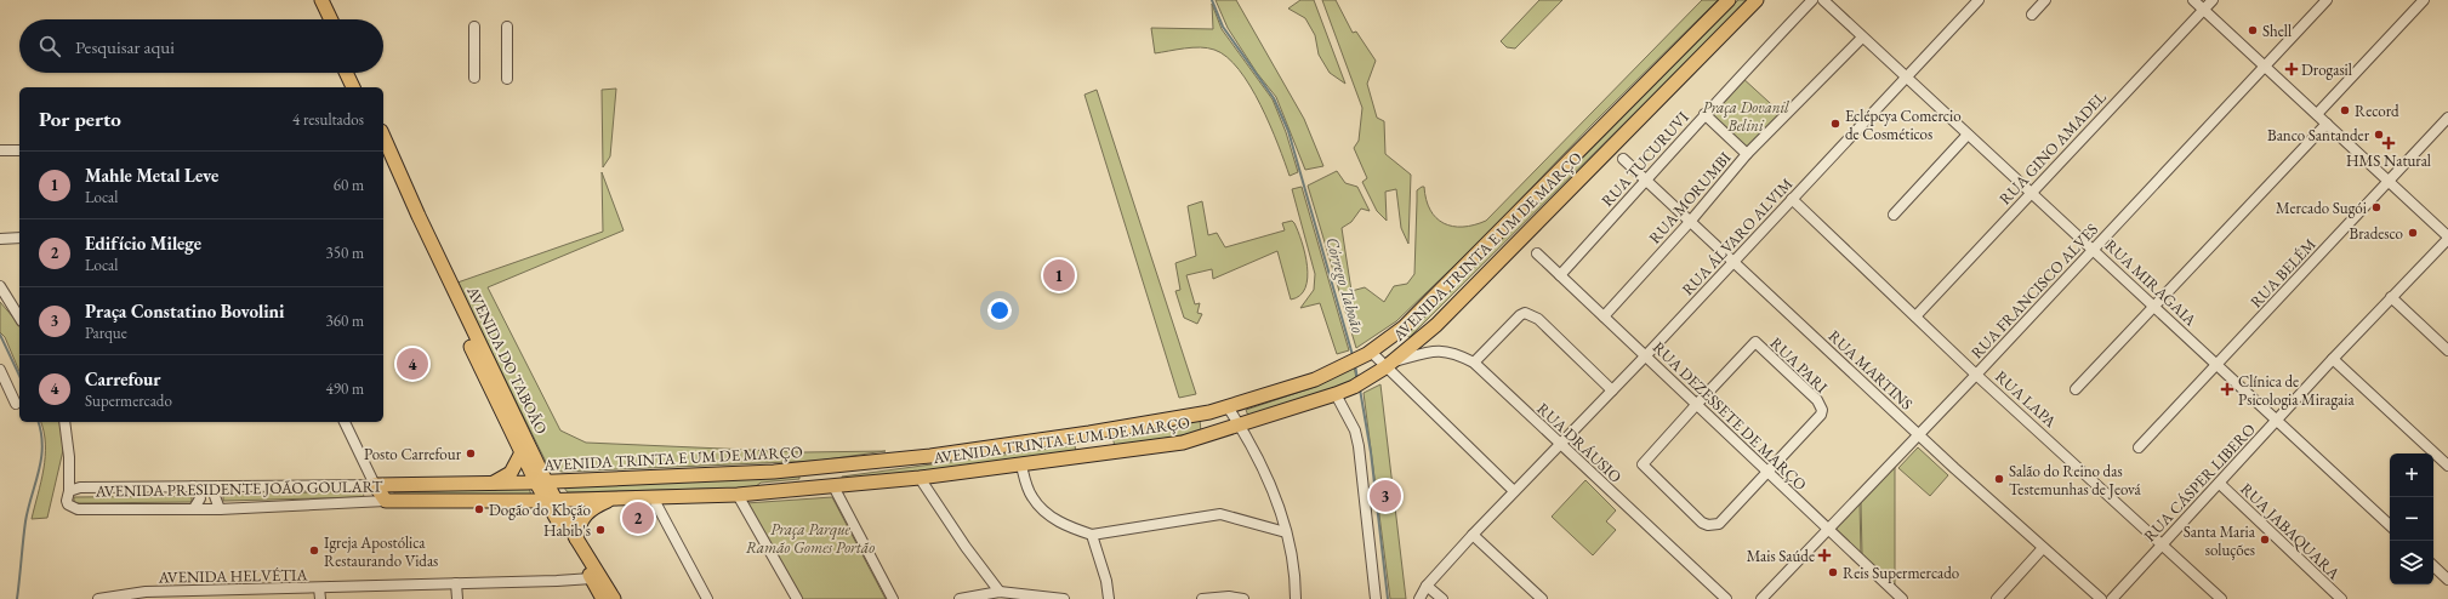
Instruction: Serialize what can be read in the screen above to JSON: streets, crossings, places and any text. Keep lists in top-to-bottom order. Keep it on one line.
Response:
{"streets":{"main road":["AVENIDA TRINTA E UM DE MARÇO","AVENIDA DO TABOÃO","AVENIDA PRESIDENTE JOÃO GOULART"],"street":["RUA GINO AMADEL","RUA TUCURUVI","RUA MORUMBI","RUA ÁLVARO ALVIM","RUA BELÉM","RUA MIRAGAIA","RUA FRANCISCO ALVES","RUA PARI","RUA MARTINS","RUA LAPA","RUA DEZESSETE DE MARÇO","RUA DRÁUSIO","RUA CÁSPER LIBERO","RUA JABAQUARA","AVENIDA HELVÉTIA"]},"crossings":[["RUA GINO AMADEL","RUA MIRAGAIA"],["RUA GINO AMADEL","RUA LAPA"],["RUA TUCURUVI","RUA MARTINS"],["RUA TUCURUVI","RUA DEZESSETE DE MARÇO"],["RUA MORUMBI","RUA MIRAGAIA"],["RUA MORUMBI","RUA MARTINS"],["RUA MORUMBI","RUA DEZESSETE DE MARÇO"],["RUA ÁLVARO ALVIM","RUA MIRAGAIA"],["RUA ÁLVARO ALVIM","RUA MARTINS"],["RUA ÁLVARO ALVIM","RUA LAPA"],["RUA ÁLVARO ALVIM","RUA DEZESSETE DE MARÇO"],["RUA ÁLVARO ALVIM","RUA DRÁUSIO"],["AVENIDA TRINTA E UM DE MARÇO","AVENIDA DO TABOÃO"],["AVENIDA TRINTA E UM DE MARÇO","RUA DRÁUSIO"],["AVENIDA TRINTA E UM DE MARÇO","AVENIDA PRESIDENTE JOÃO GOULART"],["RUA BELÉM","RUA MIRAGAIA"],["RUA MIRAGAIA","RUA FRANCISCO ALVES"],["RUA MIRAGAIA","RUA CÁSPER LIBERO"],["RUA FRANCISCO ALVES","RUA MARTINS"],["RUA FRANCISCO ALVES","RUA LAPA"],["RUA FRANCISCO ALVES","RUA DEZESSETE DE MARÇO"],["AVENIDA DO TABOÃO","AVENIDA PRESIDENTE JOÃO GOULART"],["AVENIDA DO TABOÃO","AVENIDA HELVÉTIA"],["RUA PARI","RUA DEZESSETE DE MARÇO"],["RUA LAPA","RUA CÁSPER LIBERO"],["RUA CÁSPER LIBERO","RUA JABAQUARA"]],"water":["Córrego Taboão"],"parks":["Praça Dovanil Belini","Praça Parque Ramão Gomes Portão"],"places":{"other":["Shell","Record","Eclépcya Comercio de Cosméticos","Banco Santander","Mercado Sugói","Bradesco","Posto Carrefour","Salão do Reino das Testemunhas de Jeová","Dogão do Kbção","Habib's","Santa Maria soluções","Igreja Apostólica Restaurando Vidas","Reis Supermercado"],"health":["Drogasil","HMS Natural","Clínica de Psicologia Miragaia","Mais Saúde"]},"page":{"search":"Pesquisar aqui","heading":["Por perto","4 resultados"],"list":[{"mark":"1","name":"Mahle Metal Leve","note":"Local","value":"60 m"},{"mark":"2","name":"Edifício Milege","note":"Local","value":"350 m"},{"mark":"3","name":"Praça Constatino Bovolini","note":"Parque","value":"360 m"},{"mark":"4","name":"Carrefour","note":"Supermercado","value":"490 m"}],"pins":["1","4","3","2"],"map_buttons":["+","−"]}}
